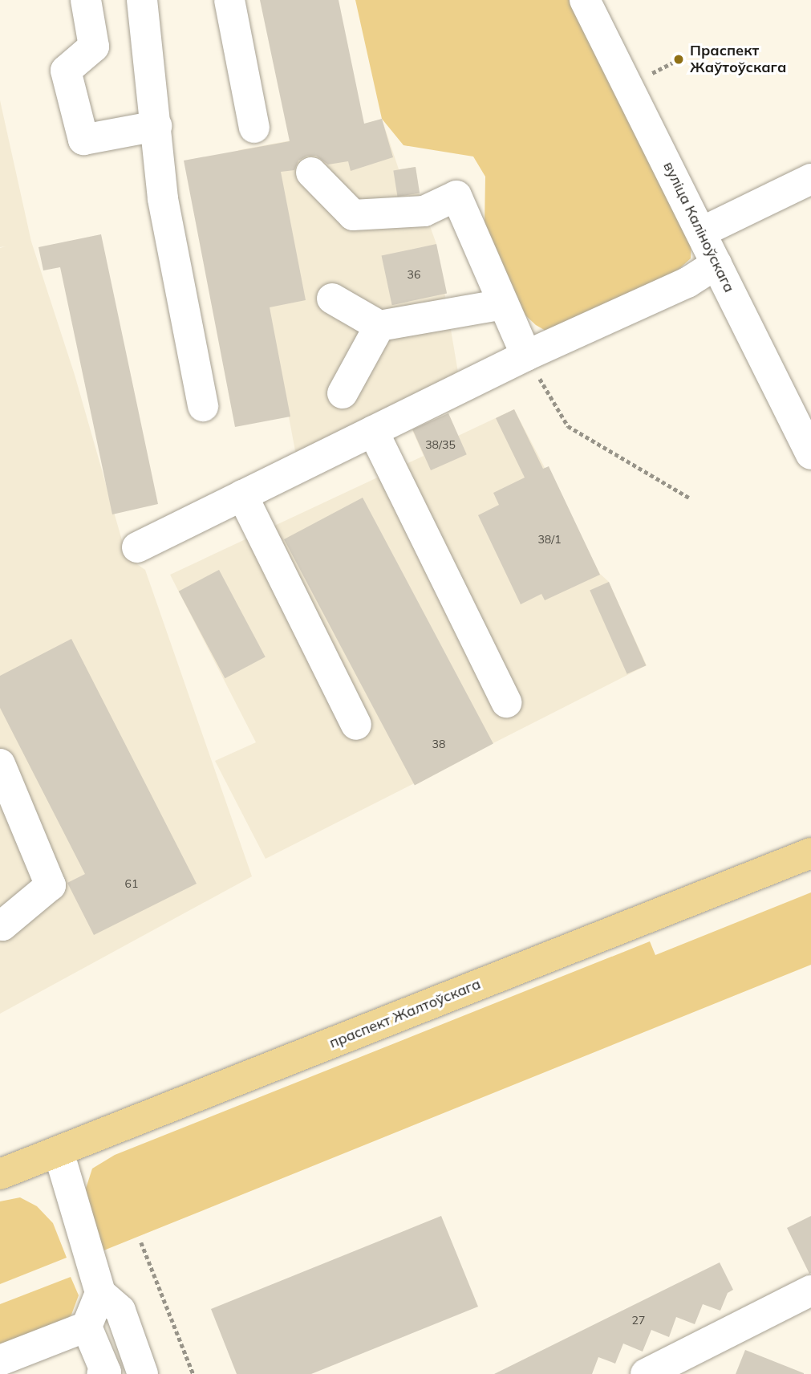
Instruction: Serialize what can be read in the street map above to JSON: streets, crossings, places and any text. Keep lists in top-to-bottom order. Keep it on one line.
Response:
{"streets":{"main road":["праспект Жалтоўскага"],"street":["вуліца Каліноўскага"]},"places":["Праспект Жаўтоўскага"],"house_numbers":["36","38/35","38/1","38","61","27"]}
